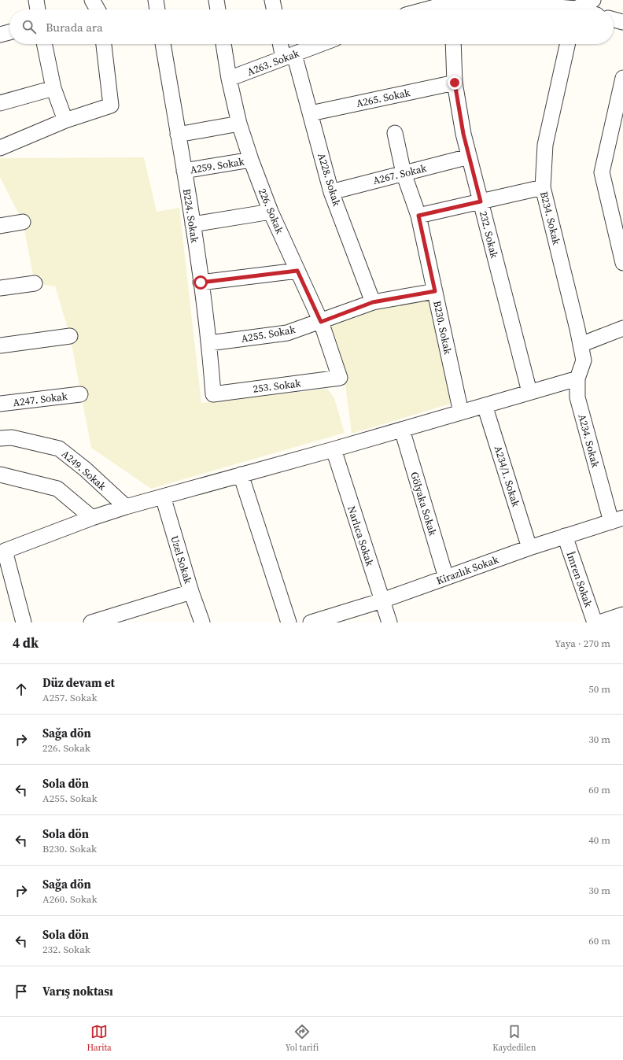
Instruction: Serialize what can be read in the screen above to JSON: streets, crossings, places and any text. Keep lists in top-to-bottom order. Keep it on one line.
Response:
{"streets":{"street":["A263. Sokak","A265. Sokak","A259. Sokak","A267. Sokak","A228. Sokak","226. Sokak","B224. Sokak","B234. Sokak","232. Sokak","B230. Sokak","A255. Sokak","253. Sokak","A247. Sokak","A234. Sokak","A249. Sokak","A234/1. Sokak","Gölyaka Sokak","Narlıca Sokak","Uzel Sokak","Kirazlık Sokak","İmren Sokak"]},"crossings":[["A263. Sokak","A228. Sokak"],["A263. Sokak","226. Sokak"],["A265. Sokak","A228. Sokak"],["A265. Sokak","232. Sokak"],["A259. Sokak","226. Sokak"],["A259. Sokak","B224. Sokak"],["A267. Sokak","A228. Sokak"],["A267. Sokak","232. Sokak"],["A267. Sokak","B230. Sokak"],["A228. Sokak","A255. Sokak"],["226. Sokak","A255. Sokak"],["226. Sokak","253. Sokak"],["B224. Sokak","A255. Sokak"],["B224. Sokak","253. Sokak"],["B234. Sokak","A234. Sokak"],["B230. Sokak","A255. Sokak"],["A234. Sokak","Kirazlık Sokak"],["A234/1. Sokak","Kirazlık Sokak"],["Gölyaka Sokak","Kirazlık Sokak"],["Narlıca Sokak","Kirazlık Sokak"],["Kirazlık Sokak","İmren Sokak"]],"page":{"search":"Burada ara","heading":["4 dk","Yaya · 270 m"],"list":[["Düz devam et","A257. Sokak","50 m"],["Sağa dön","226. Sokak","30 m"],["Sola dön","A255. Sokak","60 m"],["Sola dön","B230. Sokak","40 m"],["Sağa dön","A260. Sokak","30 m"],["Sola dön","232. Sokak","60 m"],"Varış noktası"],"nav":["Harita","Yol tarifi","Kaydedilen"]}}
